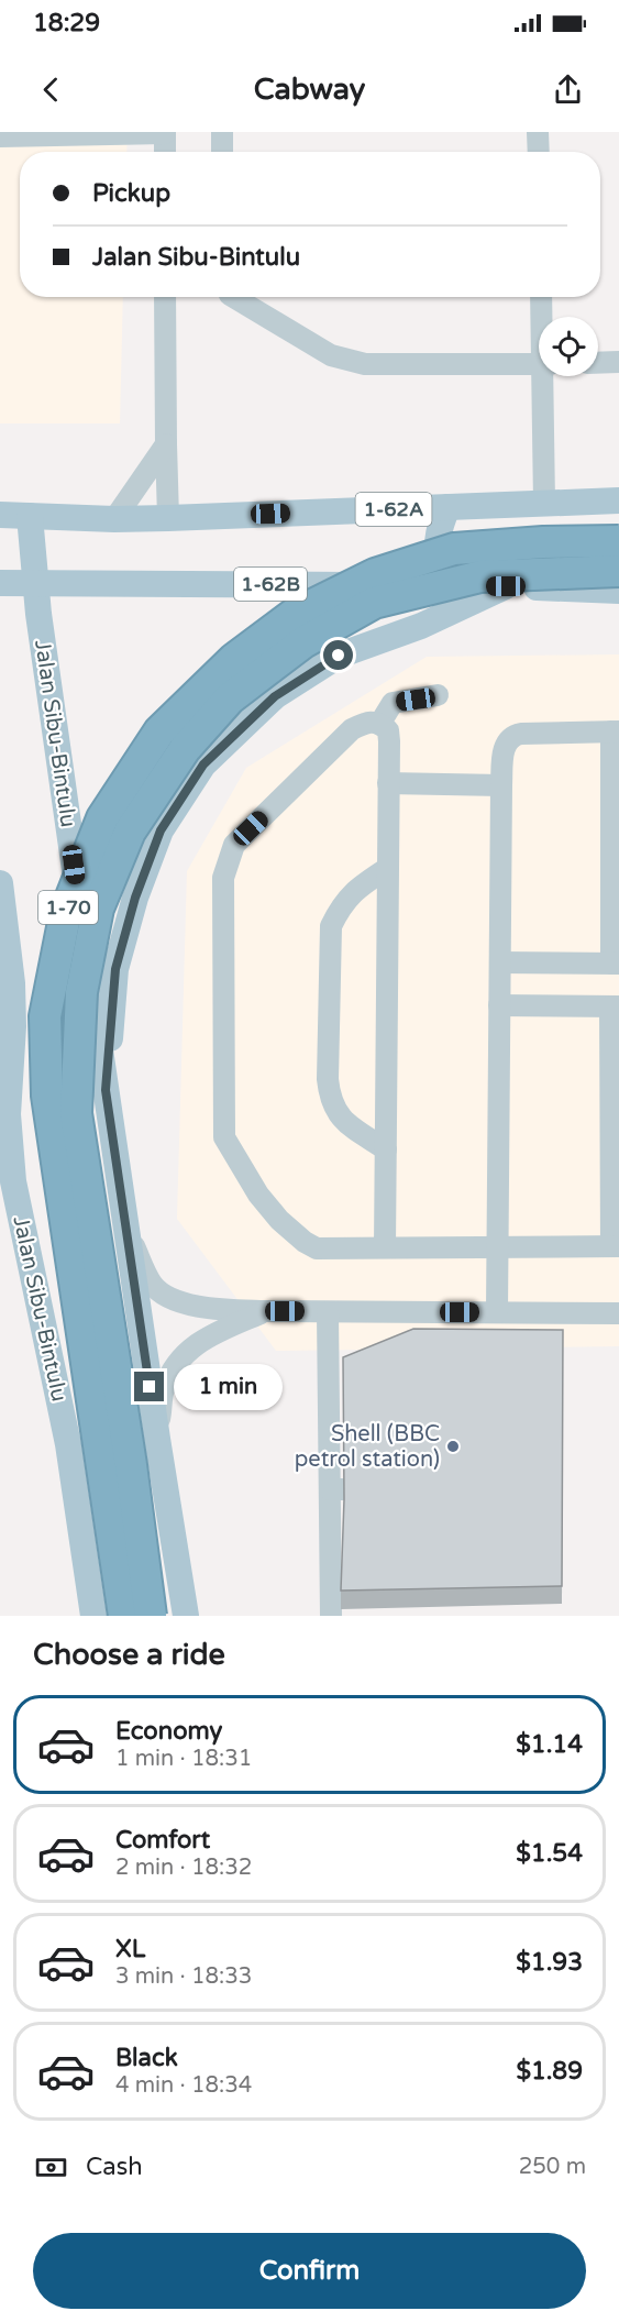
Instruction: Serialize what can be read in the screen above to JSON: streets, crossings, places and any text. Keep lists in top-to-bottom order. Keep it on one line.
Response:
{"streets":{"highway":["1-70"],"main road":["1-62A","1-62B","Jalan Sibu-Bintulu"]},"crossings":[["1-62A","Jalan Sibu-Bintulu"],["1-62B","Jalan Sibu-Bintulu"]],"places":["Shell (BBC petrol station)"],"page":{"status":"18:29","header":"Cabway","banner":["Pickup","Jalan Sibu-Bintulu"],"bubble":"1 min","heading":"Choose a ride","list":[{"name":"Economy","note":"1 min · 18:31","value":"$1.14"},{"name":"Comfort","note":"2 min · 18:32","value":"$1.54"},{"name":"XL","note":"3 min · 18:33","value":"$1.93"},{"name":"Black","note":"4 min · 18:34","value":"$1.89"}],"pay":["Cash","250 m"],"buttons":"Confirm"}}
